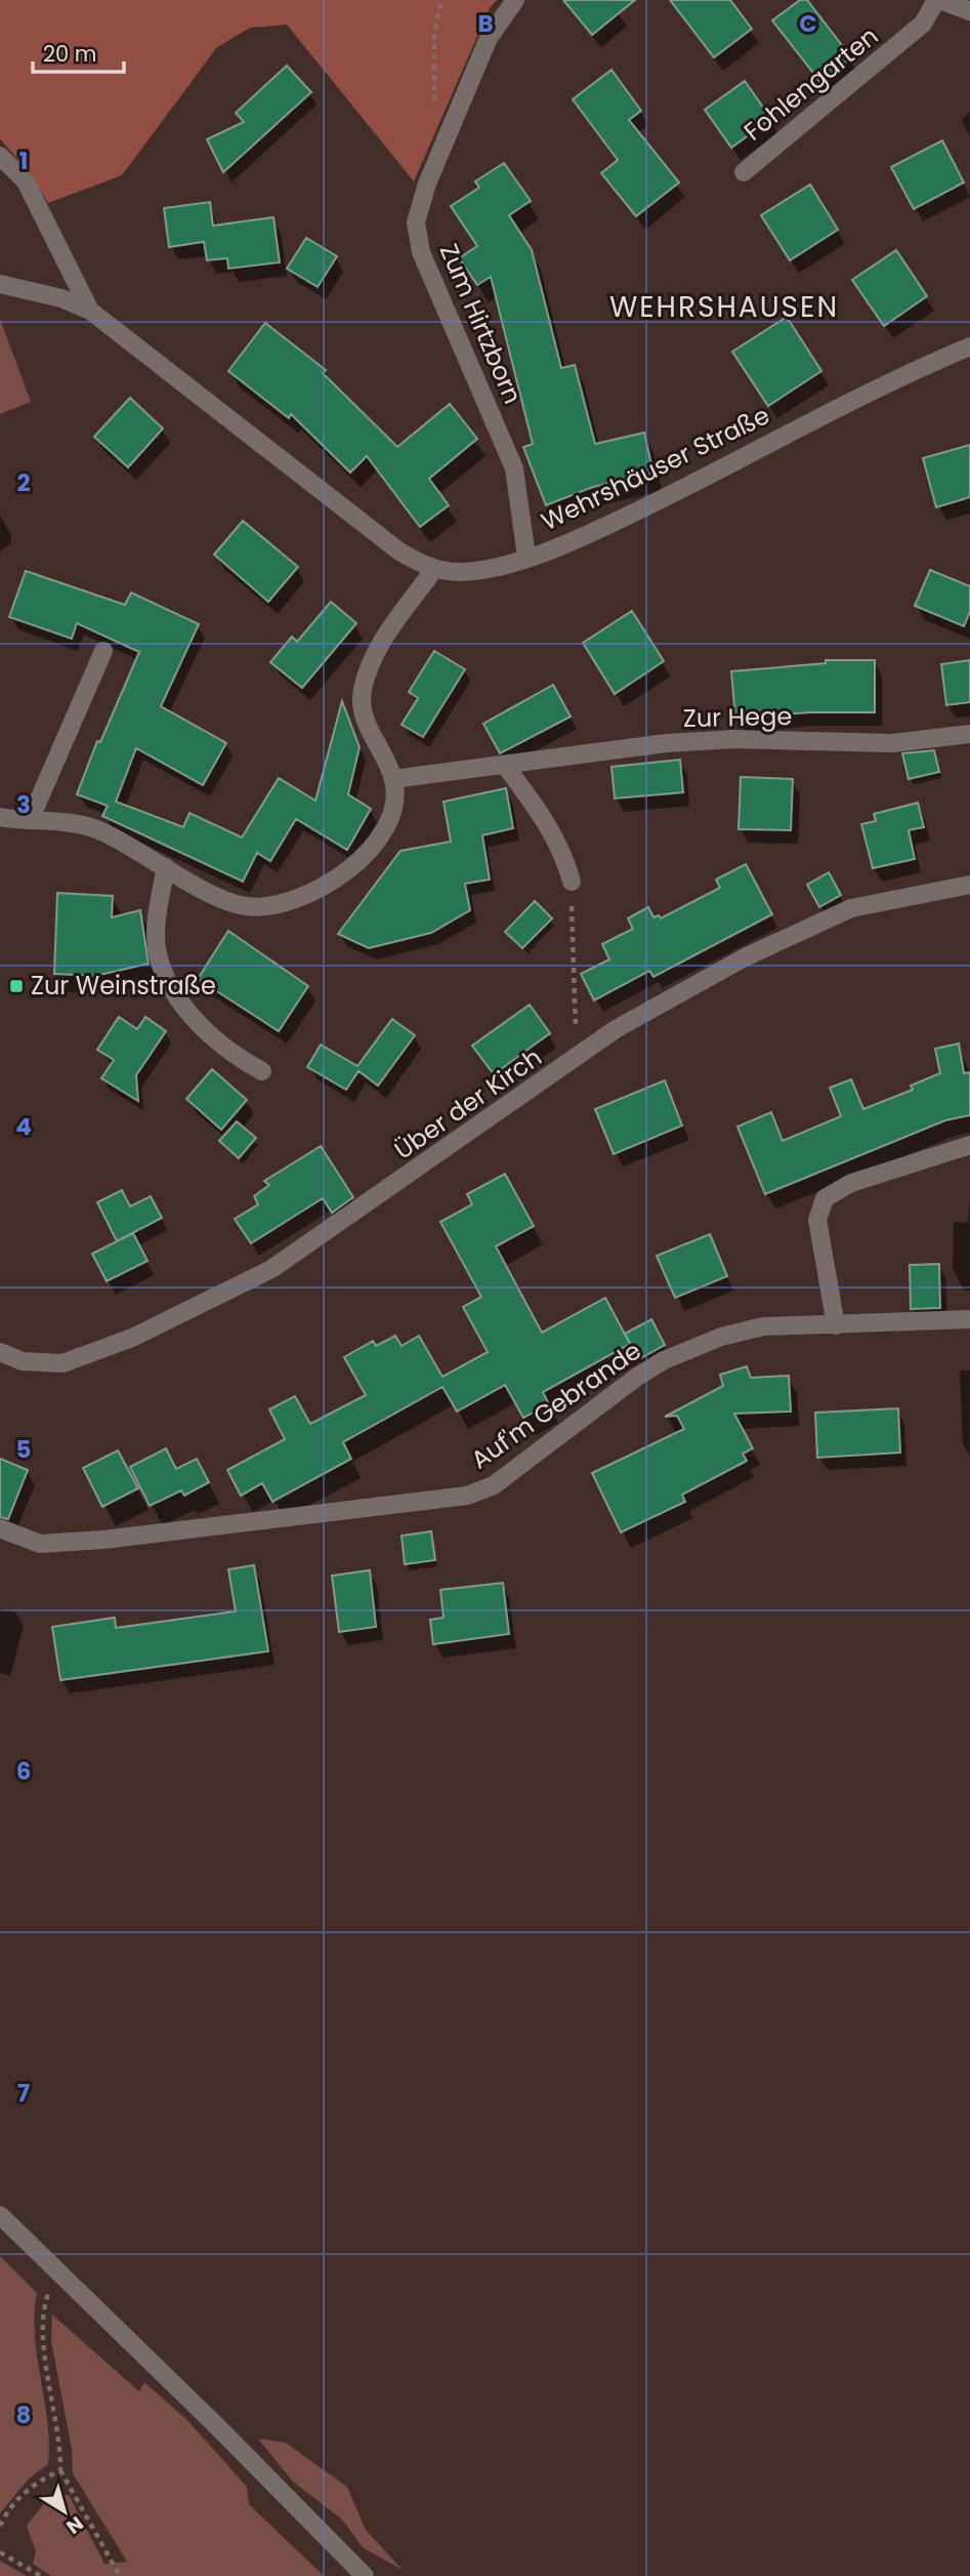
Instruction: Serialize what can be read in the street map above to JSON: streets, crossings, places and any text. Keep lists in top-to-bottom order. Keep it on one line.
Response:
{"streets":{"street":["Fohlengarten","Zum Hirtzborn","Wehrshäuser Straße","Zur Hege","Über der Kirch","Auf'm Gebrande"]},"crossings":[["Zum Hirtzborn","Wehrshäuser Straße"]],"districts":["WEHRSHAUSEN"],"places":{"transit":["Zur Weinstraße"]},"scale_bar":"20 m","north":"bottom right","grid":{"columns":["B","C"],"rows":["1","2","3","4","5","6","7","8"]}}
